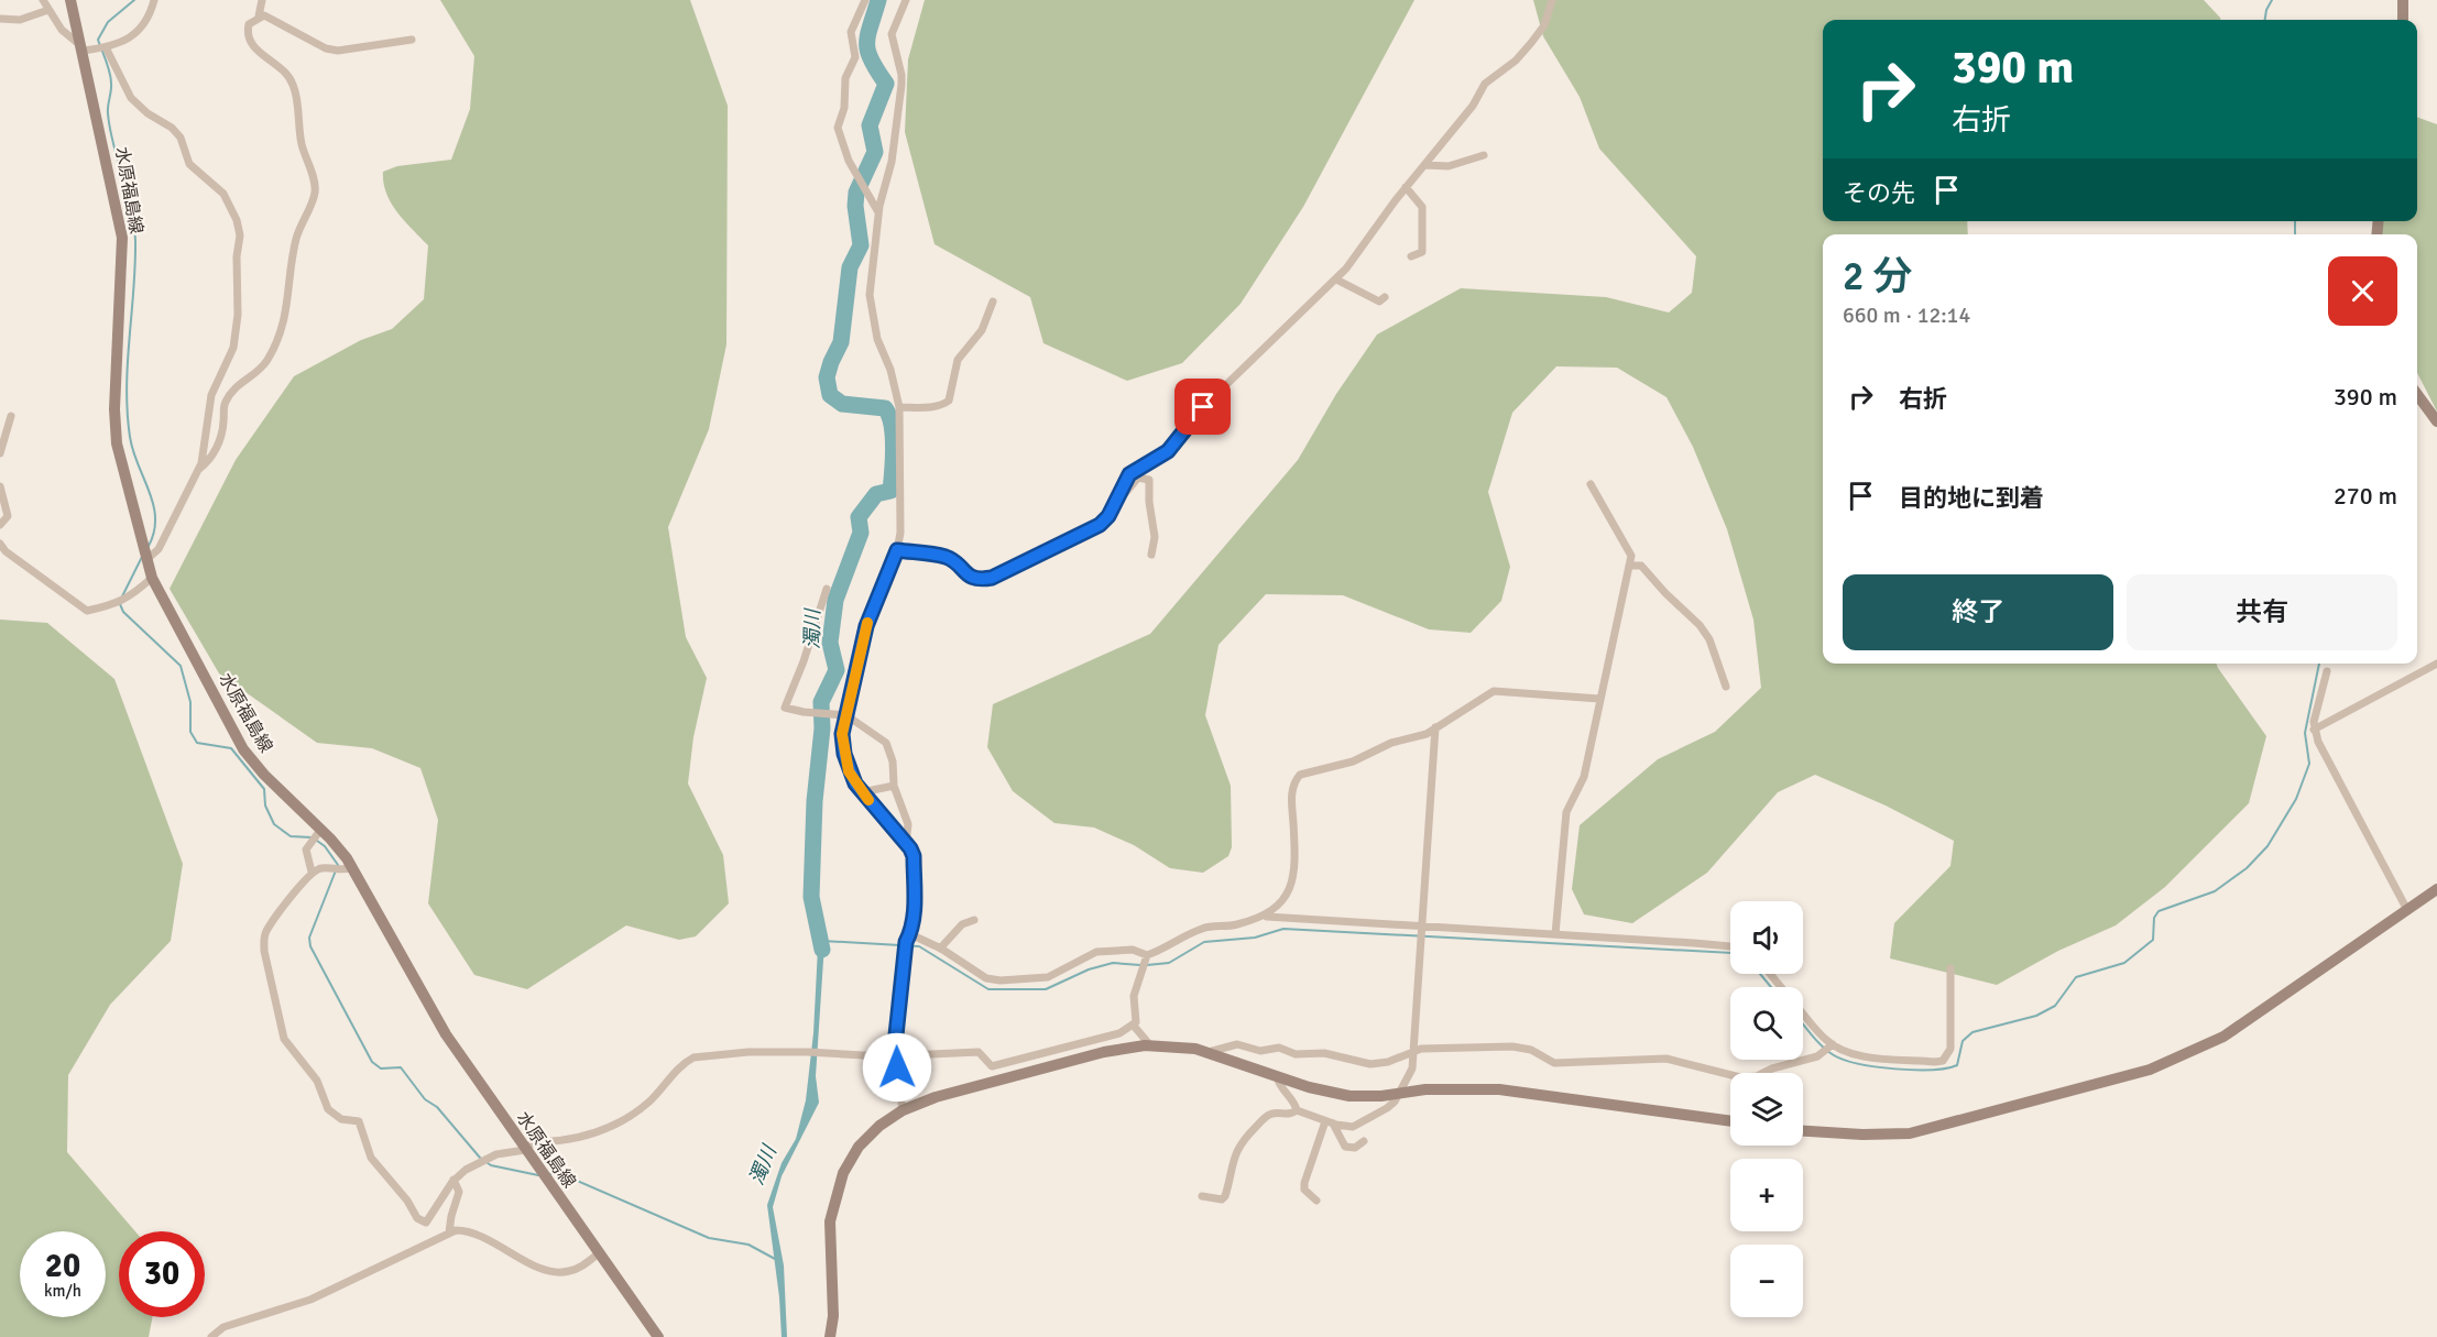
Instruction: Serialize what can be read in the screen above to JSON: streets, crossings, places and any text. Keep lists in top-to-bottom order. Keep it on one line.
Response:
{"streets":{"street":["水原福島線"]},"water":["濁川"],"page":{"turn":["390 m","右折"],"then":"その先","heading":["2 分","660 m · 12:14"],"list":[{"name":"右折","value":"390 m"},{"name":"目的地に到着","value":"270 m"}],"buttons":["終了","共有"],"map_buttons":["+","−"],"speed":"20 km/h","limit":"30"}}
